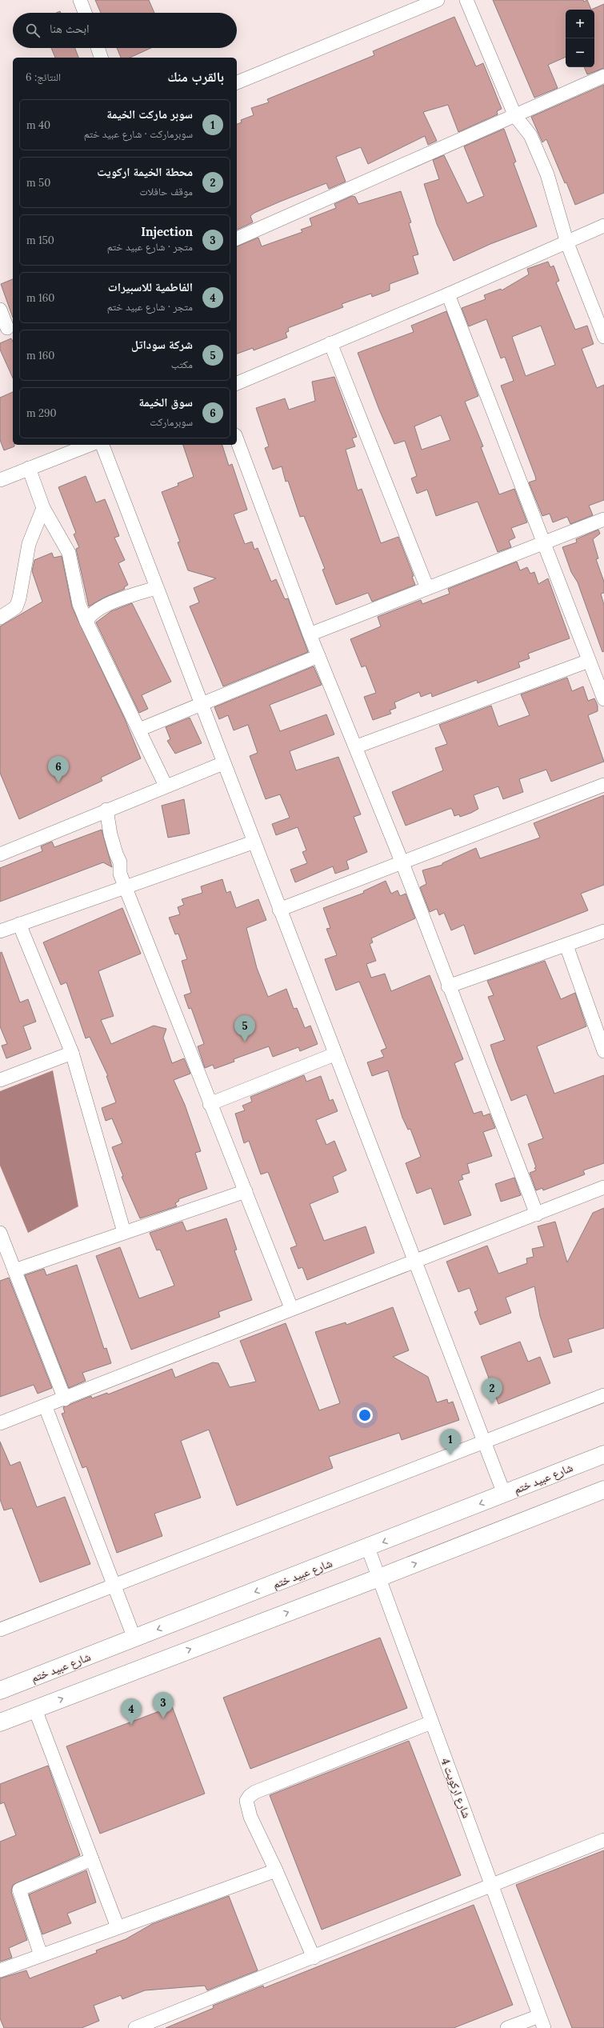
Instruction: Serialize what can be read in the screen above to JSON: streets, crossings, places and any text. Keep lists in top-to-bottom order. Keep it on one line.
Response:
{"streets":{"main road":["شارع عبيد ختم"],"street":["شارع اركويت 4"]},"crossings":[["شارع عبيد ختم","شارع اركويت 4"]],"page":{"map_buttons":["+","−"],"search":"ابحث هنا","heading":["بالقرب منك","النتائج: 6"],"list":[{"mark":"1","name":"سوبر ماركت الخيمة","note":"سوبرماركت · شارع عبيد ختم","value":"40 m"},{"mark":"2","name":"محطة الخيمة اركويت","note":"موقف حافلات","value":"50 m"},{"mark":"3","name":"Injection","note":"متجر · شارع عبيد ختم","value":"150 m"},{"mark":"4","name":"الفاطمية للاسبيرات","note":"متجر · شارع عبيد ختم","value":"160 m"},{"mark":"5","name":"شركة سوداتل","note":"مكتب","value":"160 m"},{"mark":"6","name":"سوق الخيمة","note":"سوبرماركت","value":"290 m"}],"pins":["6","5","2","1","3","4"]}}
